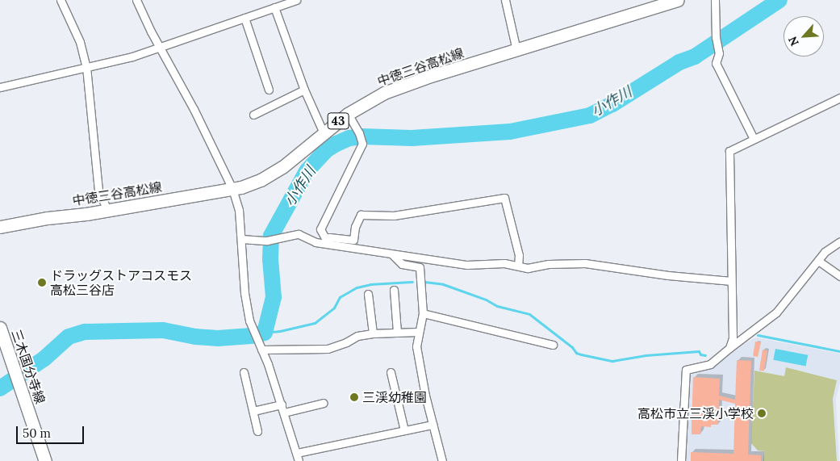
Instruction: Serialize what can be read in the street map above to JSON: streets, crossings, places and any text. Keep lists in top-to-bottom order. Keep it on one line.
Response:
{"streets":{"main road":["中徳三谷高松線","43","三木国分寺線"]},"water":["小作川"],"places":["ドラッグストアコスモス 高松三谷店","三渓幼稚園","高松市立三渓小学校"],"scale_bar":"50 m","north":"bottom left"}
